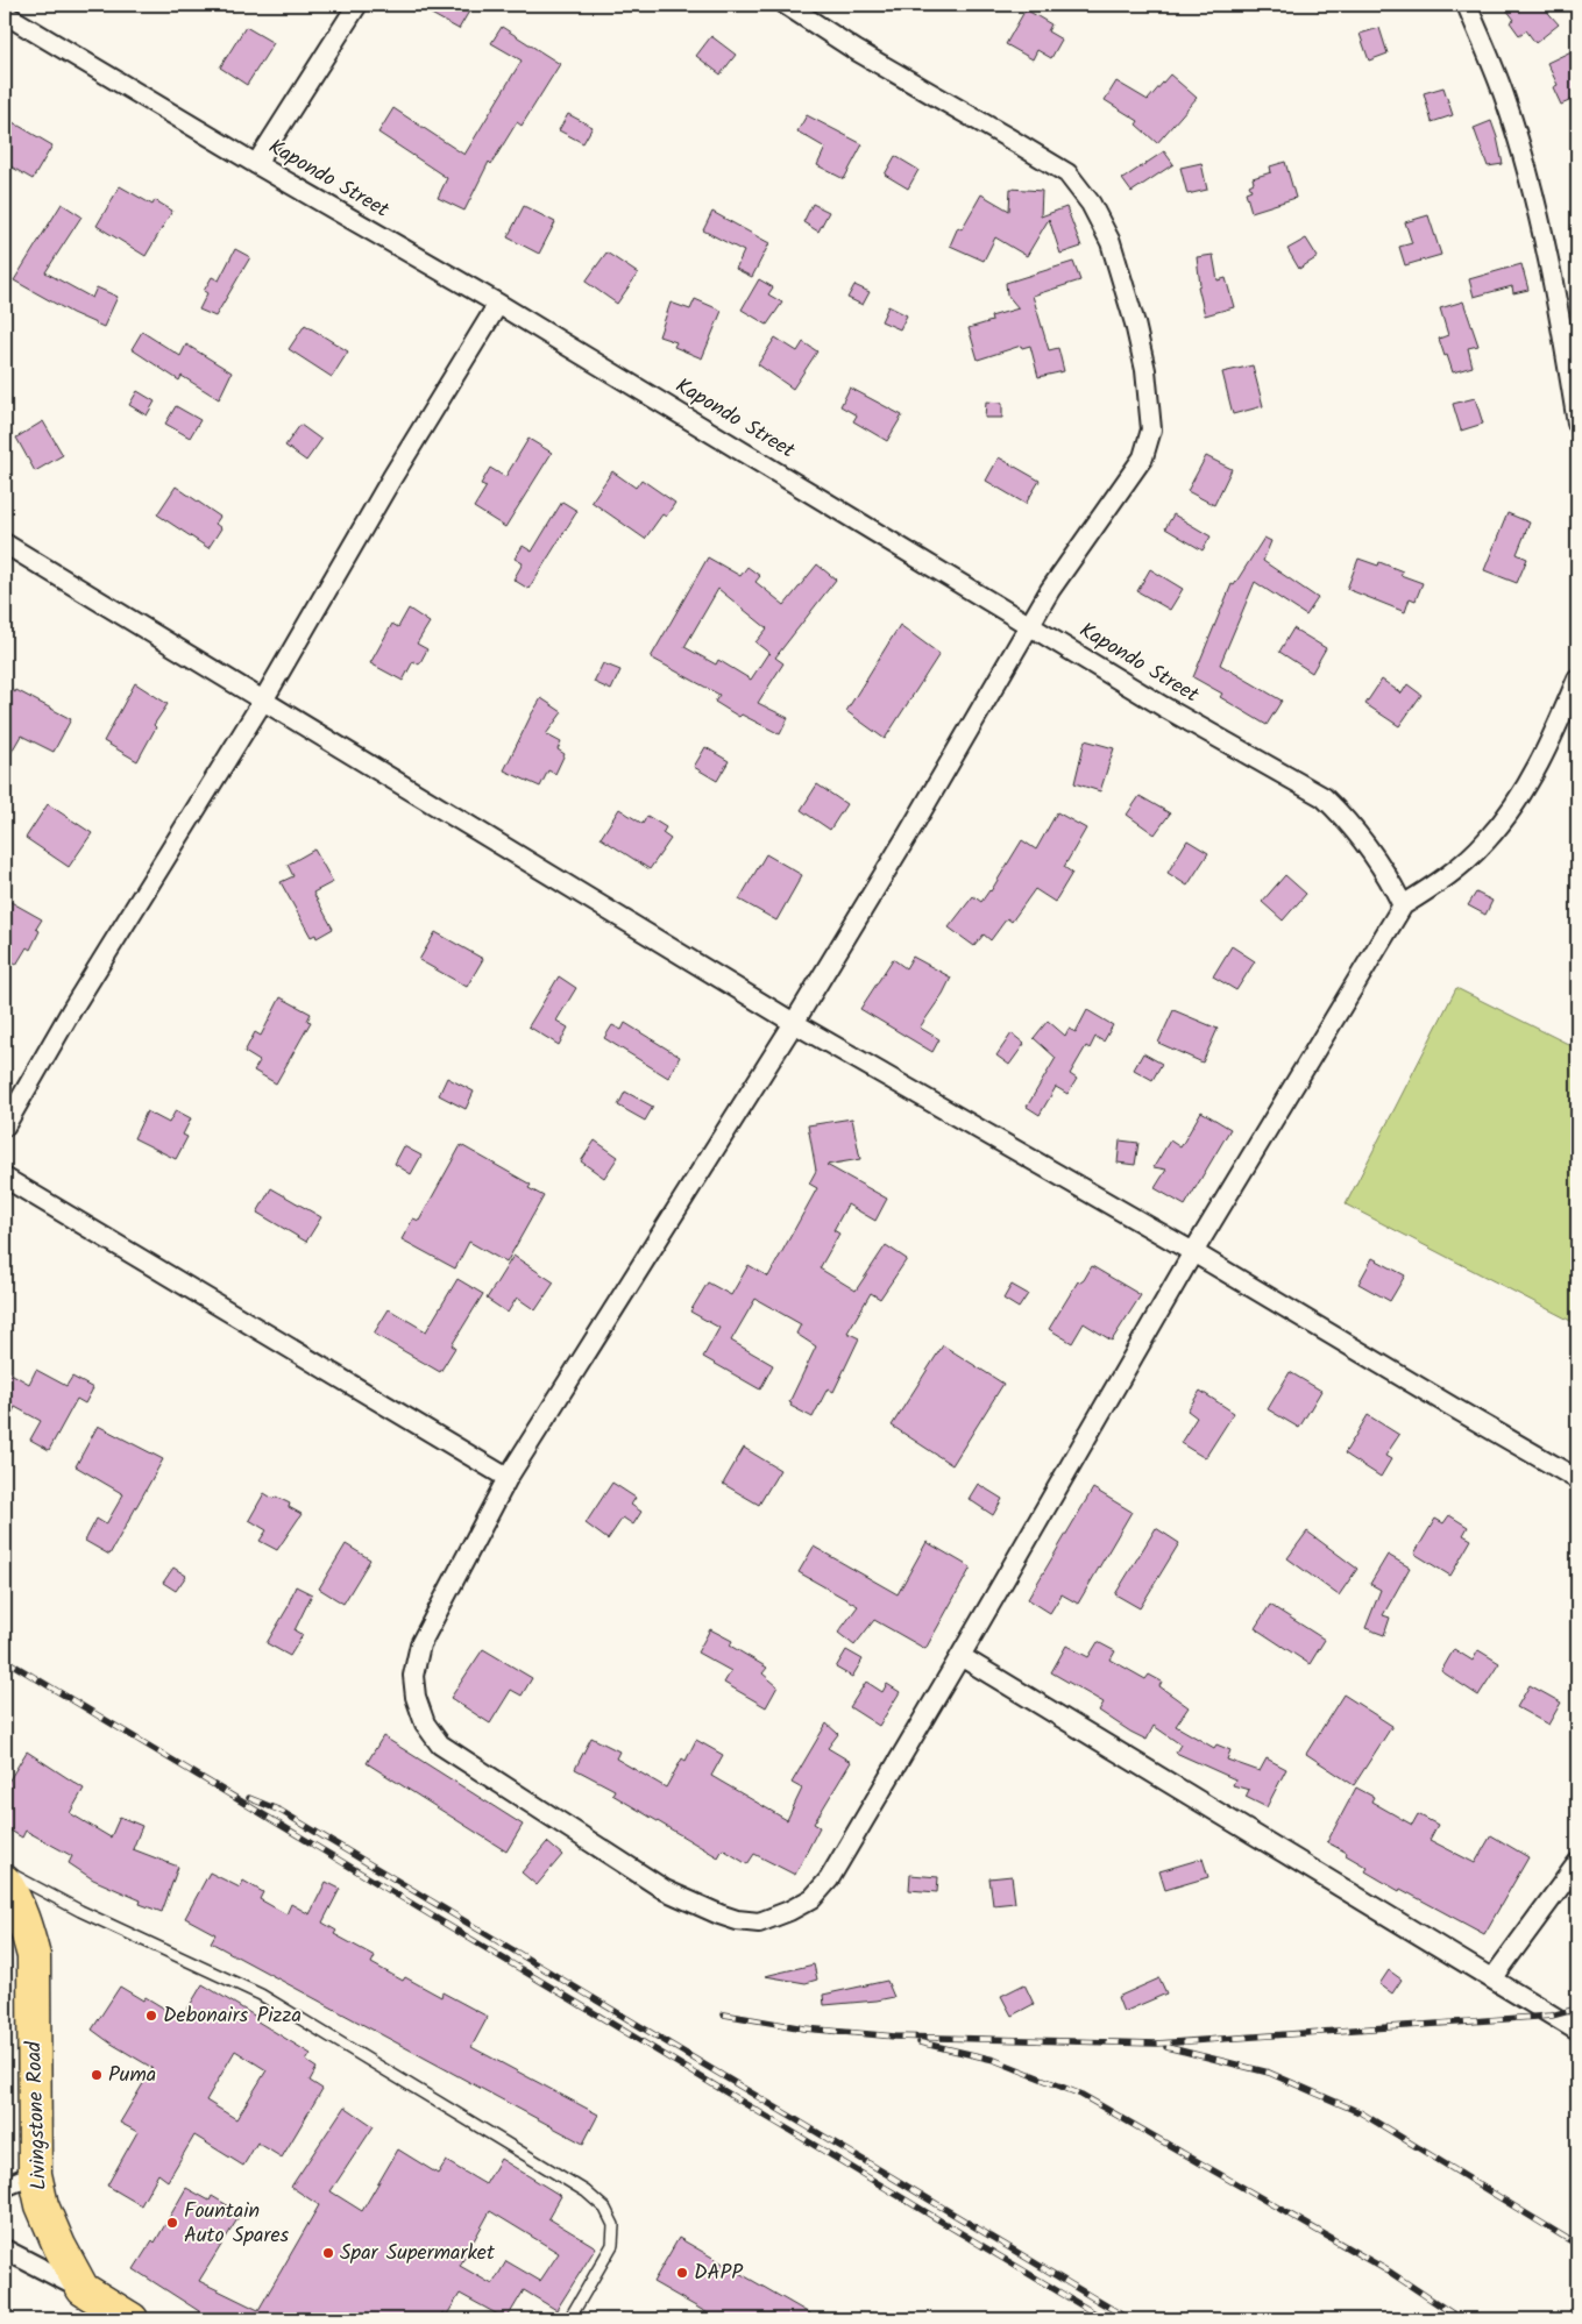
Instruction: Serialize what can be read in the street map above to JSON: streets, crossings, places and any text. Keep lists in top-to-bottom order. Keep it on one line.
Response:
{"streets":{"highway":["Livingstone Road"],"street":["Kapondo Street"]},"places":["Debonairs Pizza","Puma","Fountain Auto Spares","Spar Supermarket","DAPP"]}
